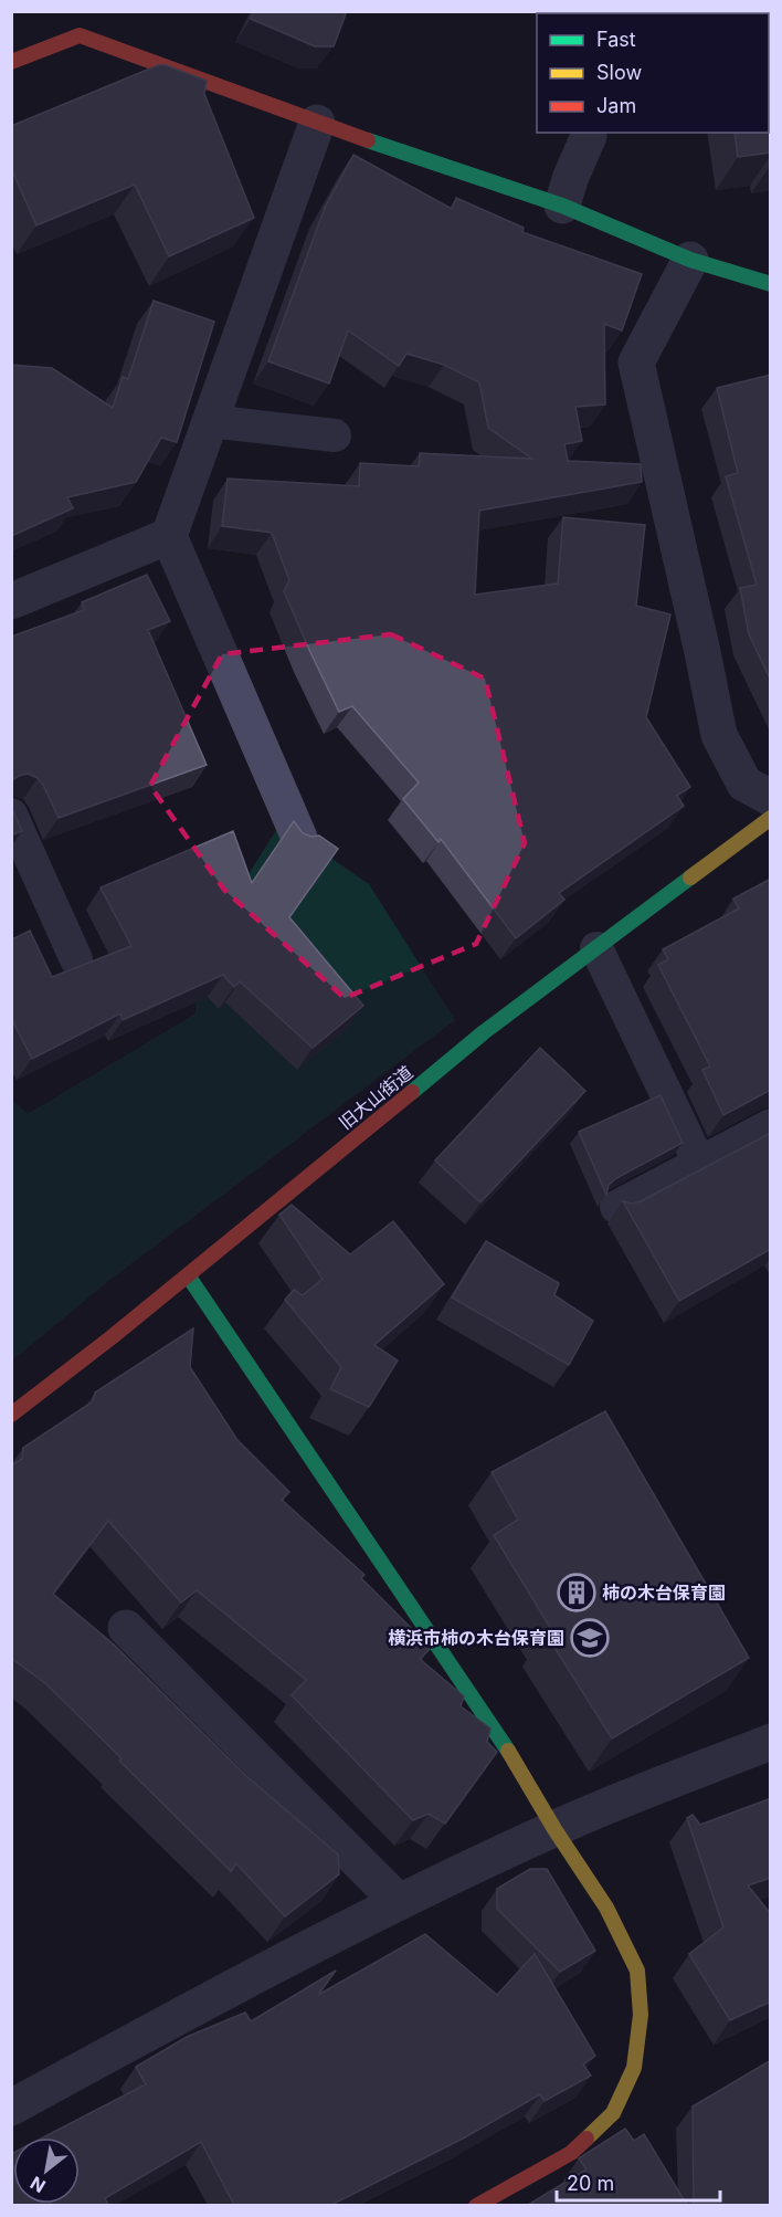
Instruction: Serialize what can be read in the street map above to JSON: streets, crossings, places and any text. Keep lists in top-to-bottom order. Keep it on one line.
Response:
{"streets":{"street":["旧大山街道"]},"places":{"building":["柿の木台保育園"],"school or university":["横浜市柿の木台保育園"]},"legend":["Fast","Slow","Jam"],"scale_bar":"20 m","north":"bottom left"}
